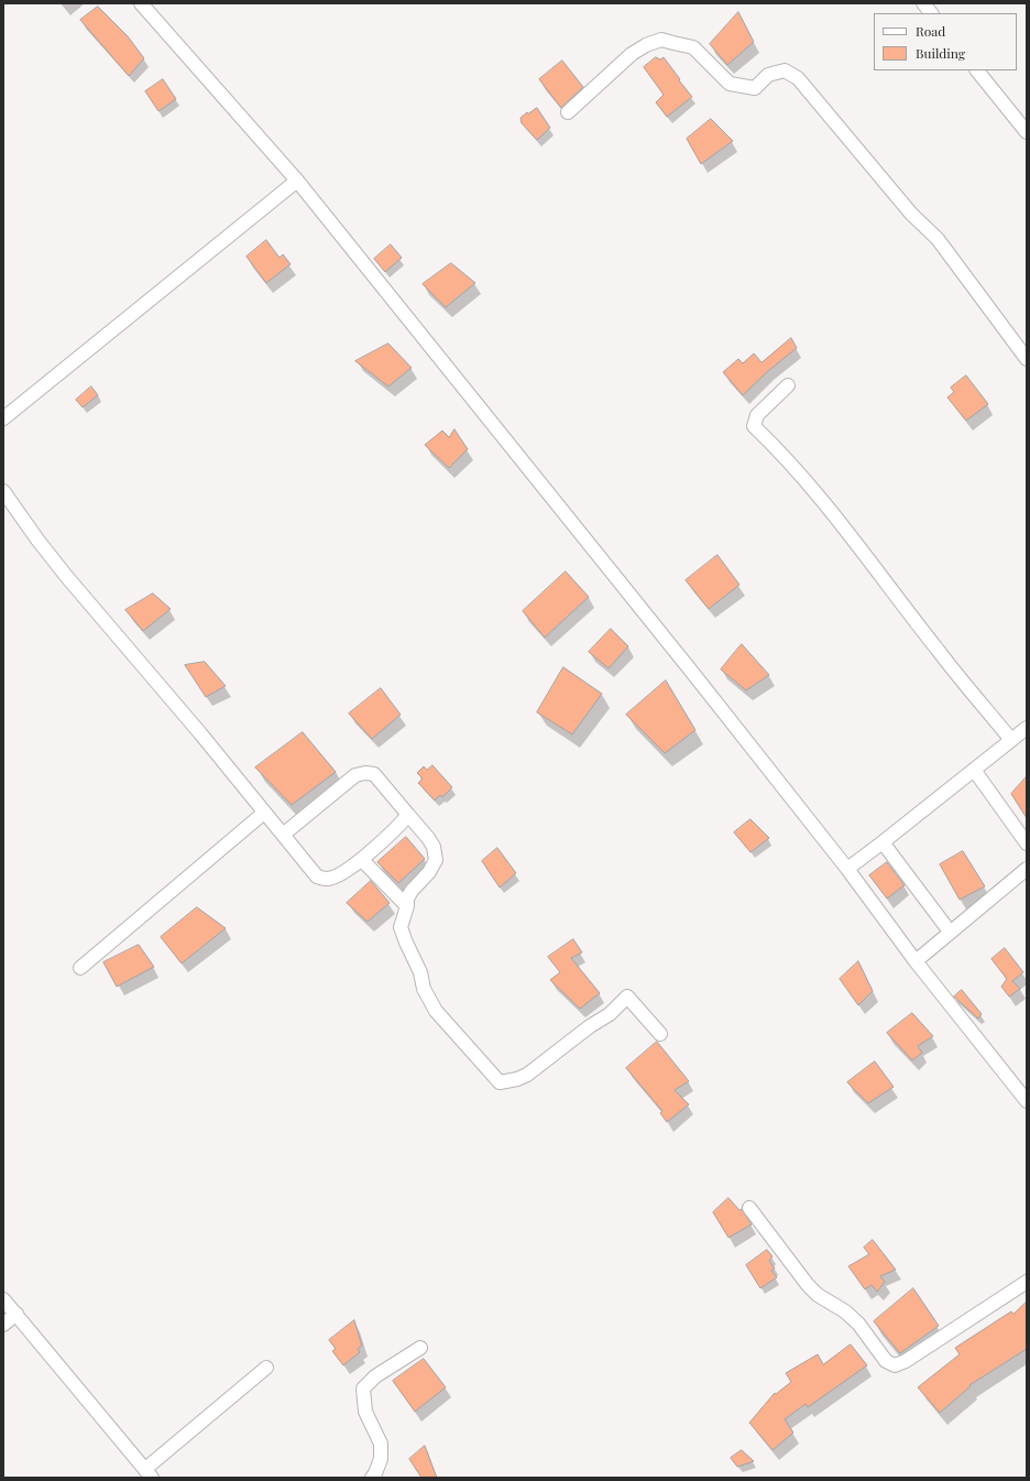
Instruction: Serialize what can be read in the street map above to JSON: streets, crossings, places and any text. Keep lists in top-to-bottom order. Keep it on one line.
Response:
{"legend":["Road","Building"]}
